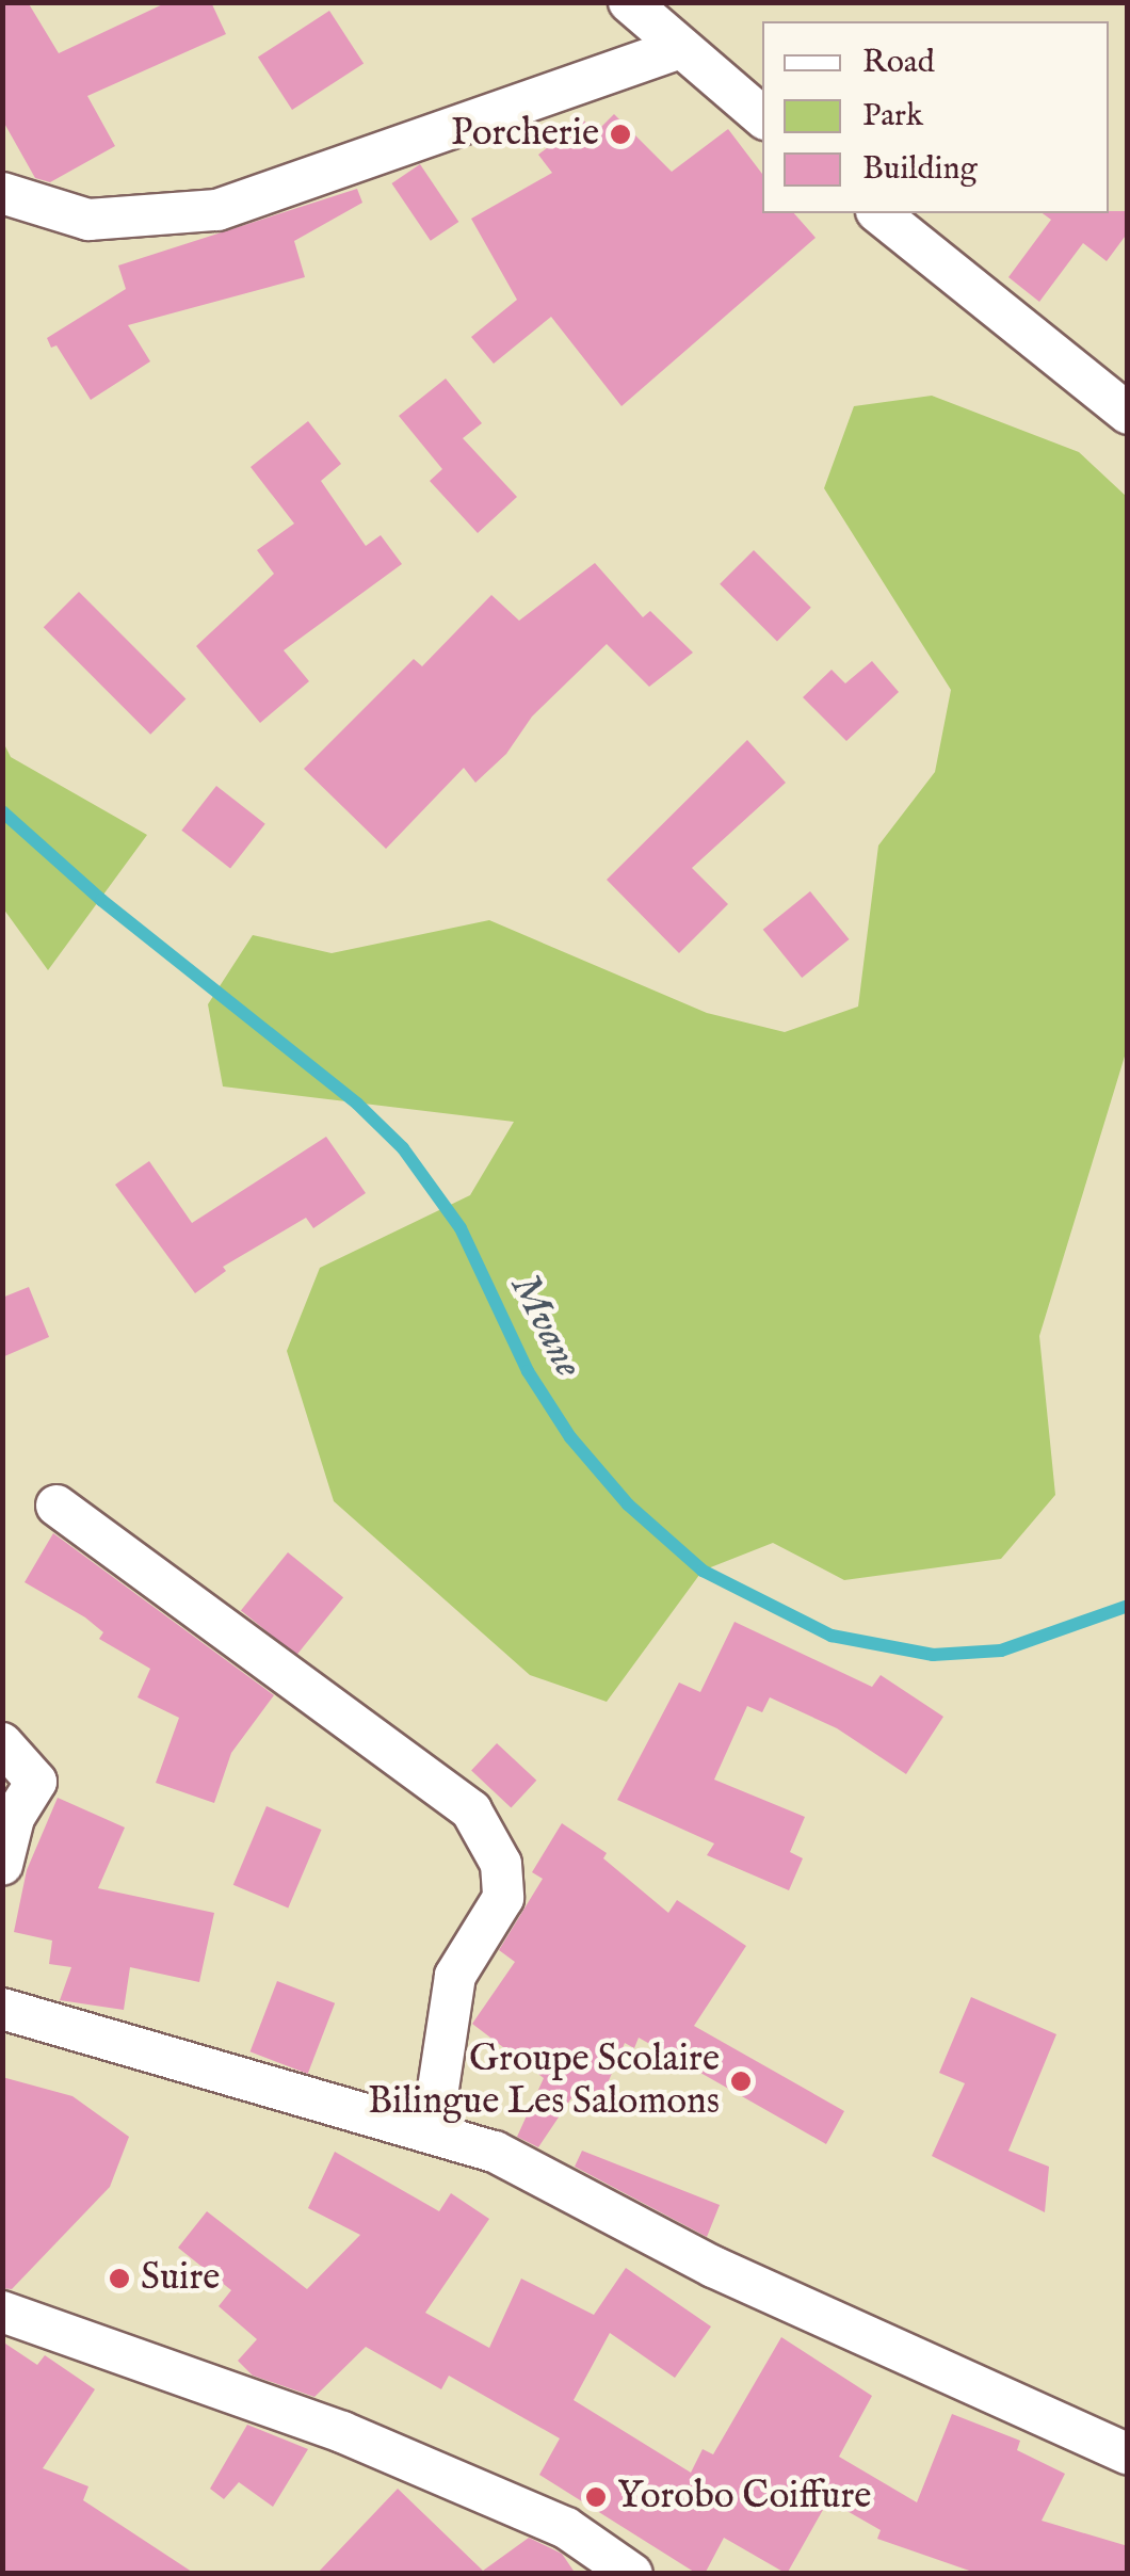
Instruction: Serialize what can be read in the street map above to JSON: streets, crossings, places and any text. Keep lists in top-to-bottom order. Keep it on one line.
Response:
{"water":["Mvane"],"places":["Porcherie","Groupe Scolaire Bilingue Les Salomons","Suire","Yorobo Coiffure"],"legend":["Road","Park","Building"]}
